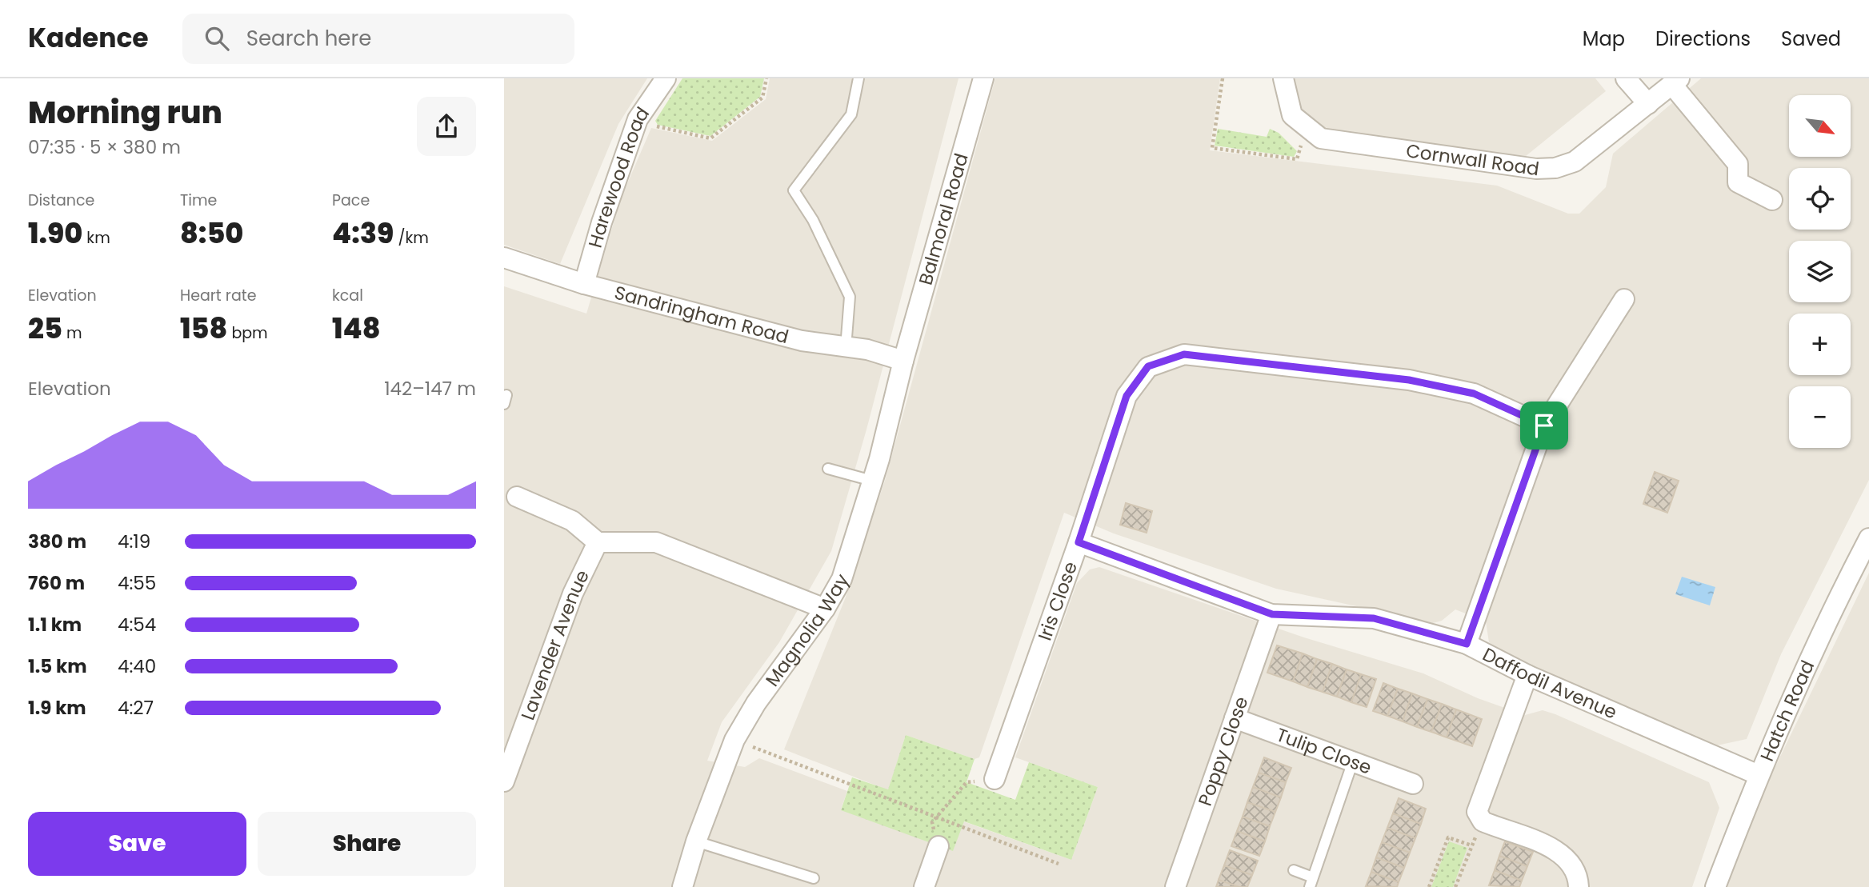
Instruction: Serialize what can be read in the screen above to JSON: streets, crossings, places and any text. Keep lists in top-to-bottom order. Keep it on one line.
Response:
{"streets":{"street":["Cornwall Road","Harewood Road","Balmoral Road","Sandringham Road","Iris Close","Magnolia Way","Lavender Avenue","Daffodil Avenue","Hatch Road","Poppy Close","Tulip Close"]},"crossings":[["Harewood Road","Sandringham Road"],["Balmoral Road","Sandringham Road"],["Balmoral Road","Magnolia Way"],["Sandringham Road","Magnolia Way"],["Iris Close","Daffodil Avenue"],["Daffodil Avenue","Hatch Road"],["Daffodil Avenue","Poppy Close"],["Poppy Close","Tulip Close"]],"north":"bottom right","page":{"header":"Kadence","search":"Search here","nav":["Map","Directions","Saved"],"heading":["Morning run","07:35 · 5 × 380 m"],"map_buttons":["+","−"],"stats":[["Distance","1.90 km"],["Time","8:50"],["Pace","4:39 /km"],["Elevation","25 m"],["Heart rate","158 bpm"],["kcal","148"]],"chart":["Elevation","142–147 m"],"list":[{"name":"380 m","note":"4:19"},{"name":"760 m","note":"4:55"},{"name":"1.1 km","note":"4:54"},{"name":"1.5 km","note":"4:40"},{"name":"1.9 km","note":"4:27"}],"buttons":["Save","Share"]}}
